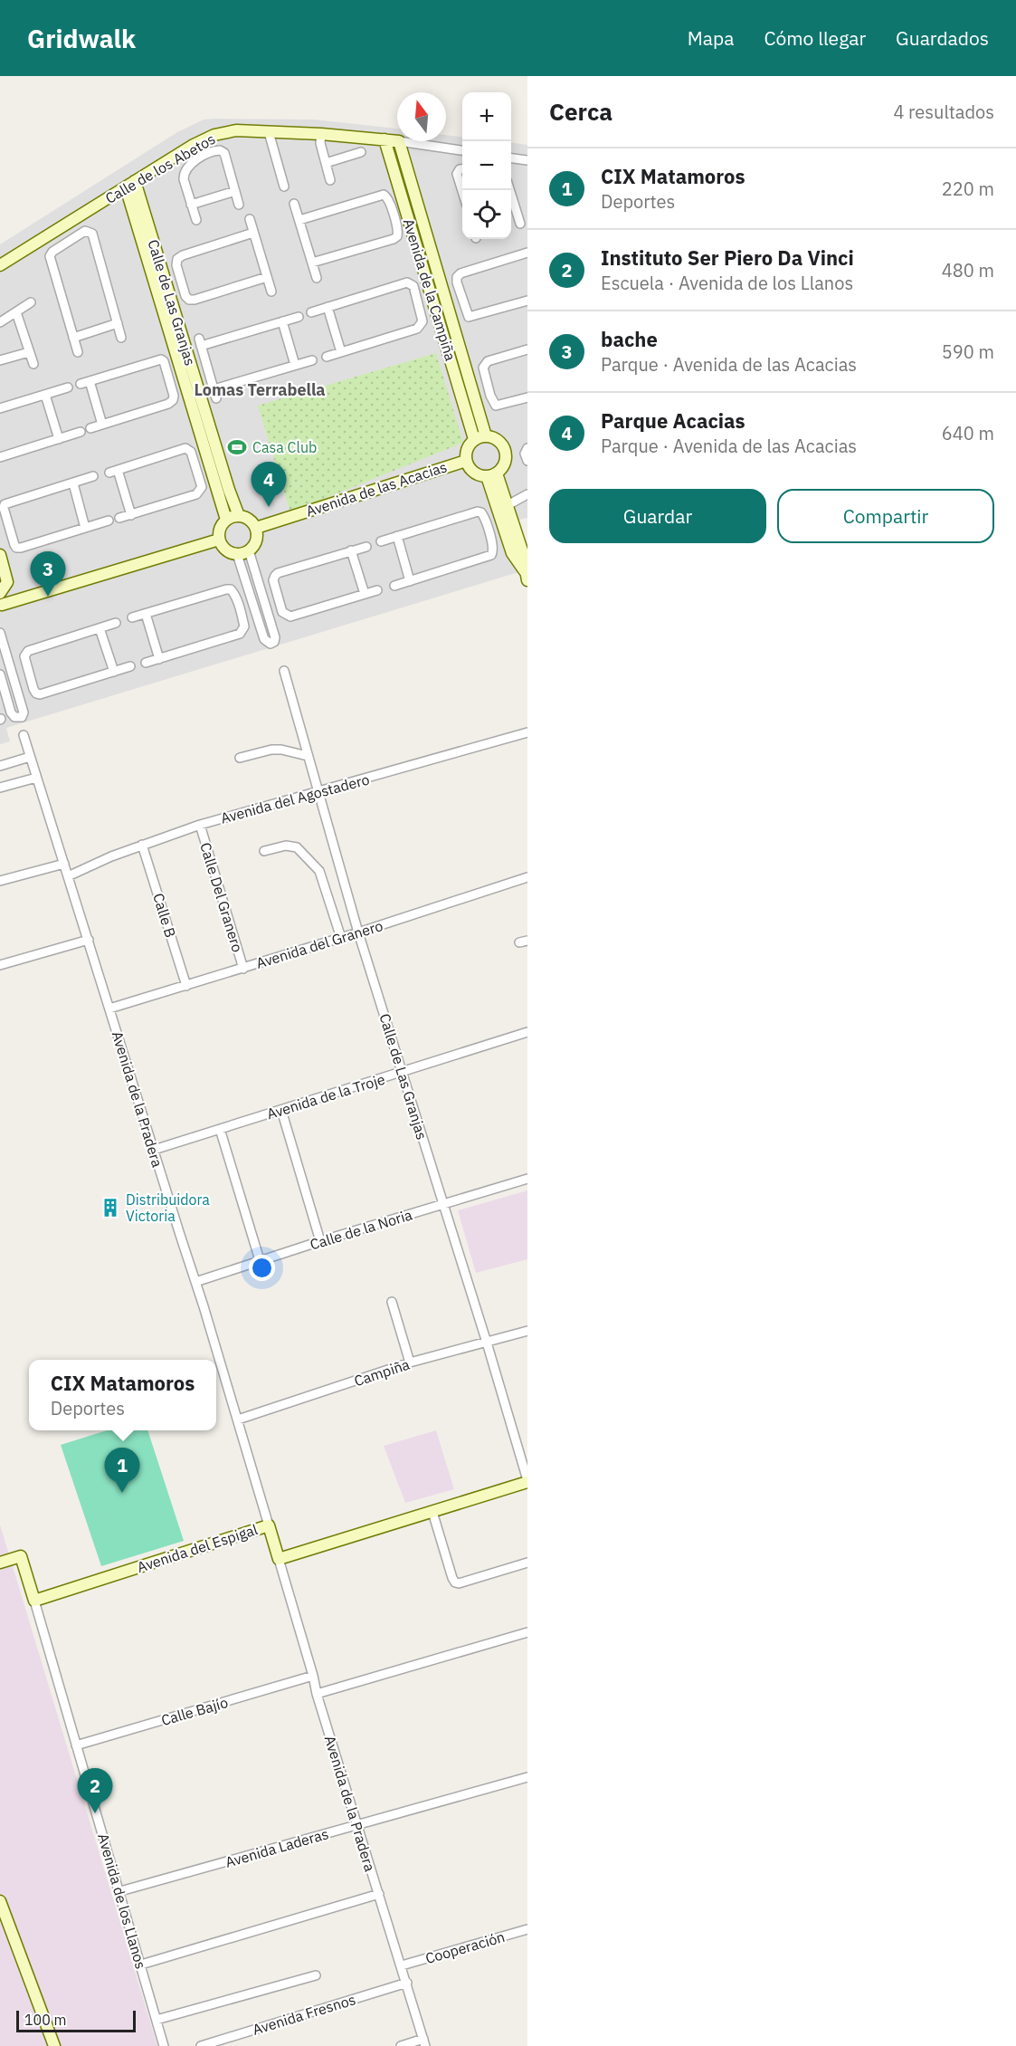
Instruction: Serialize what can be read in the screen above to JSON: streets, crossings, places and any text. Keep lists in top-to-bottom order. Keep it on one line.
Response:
{"streets":{"street":["Calle de los Abetos","Avenida de la Campiña","Calle de Las Granjas","Avenida de las Acacias","Avenida del Agostadero","Calle Del Granero","Calle B","Avenida del Granero","Avenida de la Troje","Avenida de la Pradera","Calle de la Noria","Campiña","Avenida del Espigal","Calle Bajío","Avenida Laderas","Avenida de los Llanos","Cooperación","Avenida Fresnos"]},"crossings":[["Calle de los Abetos","Avenida de la Campiña"],["Calle de los Abetos","Calle de Las Granjas"],["Avenida de la Campiña","Avenida de las Acacias"],["Calle de Las Granjas","Avenida de las Acacias"],["Calle de Las Granjas","Avenida del Agostadero"],["Calle de Las Granjas","Avenida del Granero"],["Calle de Las Granjas","Avenida de la Troje"],["Calle de Las Granjas","Calle de la Noria"],["Calle de Las Granjas","Campiña"],["Avenida del Agostadero","Calle Del Granero"],["Avenida del Agostadero","Calle B"],["Avenida del Agostadero","Avenida de la Pradera"],["Calle Del Granero","Avenida del Granero"],["Calle B","Avenida del Granero"],["Avenida del Granero","Avenida de la Pradera"],["Avenida de la Troje","Avenida de la Pradera"],["Avenida de la Pradera","Calle de la Noria"],["Avenida de la Pradera","Campiña"],["Avenida de la Pradera","Avenida del Espigal"],["Avenida de la Pradera","Calle Bajío"],["Avenida de la Pradera","Avenida Laderas"],["Avenida de la Pradera","Cooperación"],["Avenida de la Pradera","Avenida Fresnos"],["Avenida del Espigal","Avenida de los Llanos"],["Calle Bajío","Avenida de los Llanos"],["Avenida Laderas","Avenida de los Llanos"]],"districts":["Lomas Terrabella"],"places":{"sports":["Casa Club"],"building":["Distribuidora Victoria"]},"scale_bar":"100 m","north":"top","page":{"header":"Gridwalk","nav":["Mapa","Cómo llegar","Guardados"],"heading":["Cerca","4 resultados"],"map_buttons":["+","−"],"list":[{"mark":"1","name":"CIX Matamoros","note":"Deportes","value":"220 m"},{"mark":"2","name":"Instituto Ser Piero Da Vinci","note":"Escuela · Avenida de los Llanos","value":"480 m"},{"mark":"3","name":"bache","note":"Parque · Avenida de las Acacias","value":"590 m"},{"mark":"4","name":"Parque Acacias","note":"Parque · Avenida de las Acacias","value":"640 m"}],"pins":["4","3","1","2"],"buttons":["Guardar","Compartir"],"popup":["CIX Matamoros","Deportes"],"scale":"100 m"}}
